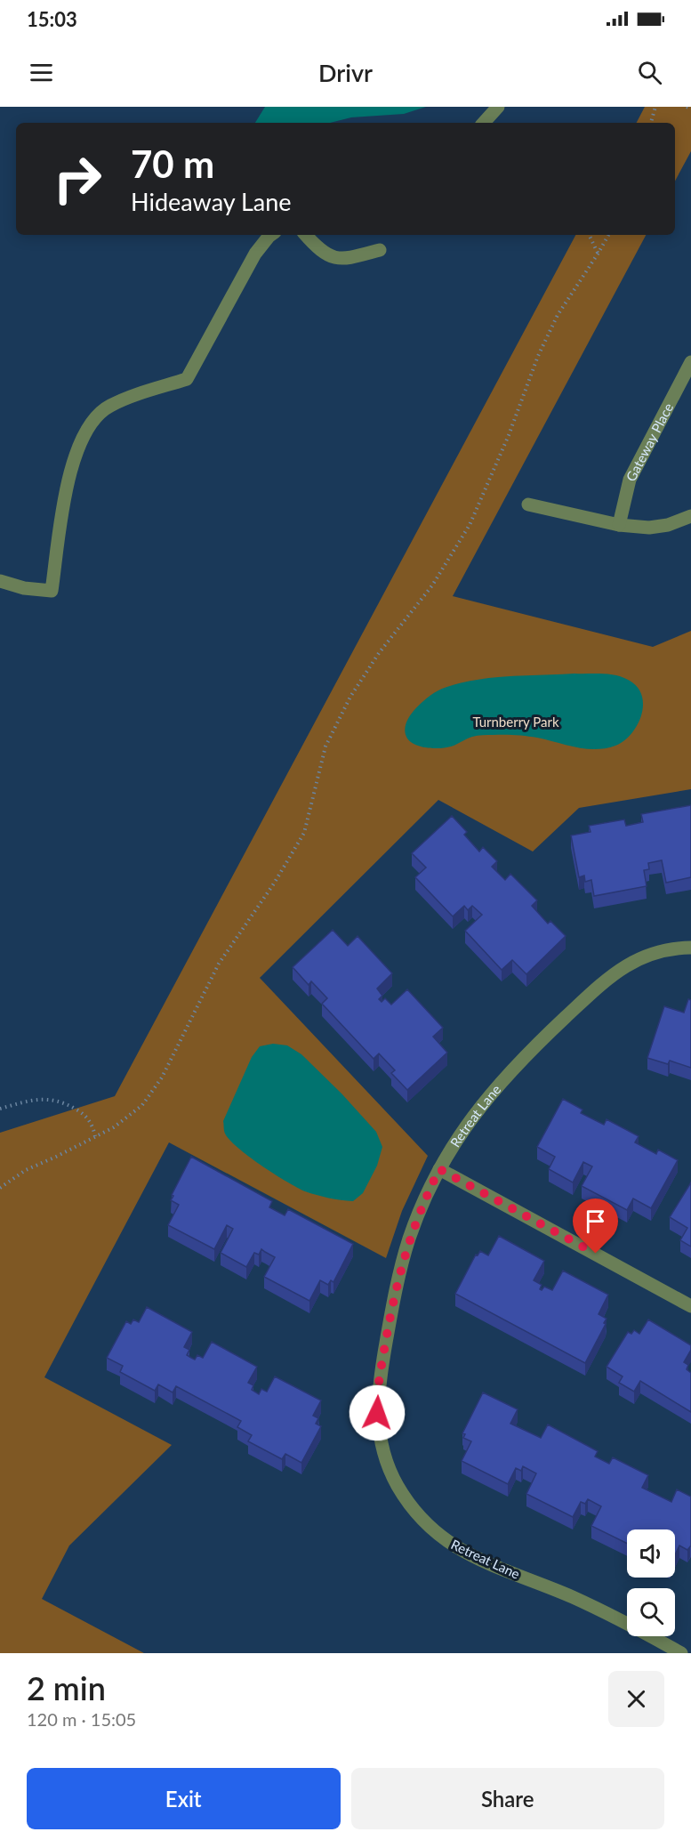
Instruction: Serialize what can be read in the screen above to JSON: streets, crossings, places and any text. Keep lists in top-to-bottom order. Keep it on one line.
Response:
{"streets":{"street":["Gateway Place","Retreat Lane"]},"parks":["Turnberry Park"],"page":{"status":"15:03","header":"Drivr","turn":["70 m","Hideaway Lane"],"heading":["2 min","120 m · 15:05"],"buttons":["Exit","Share"]}}
